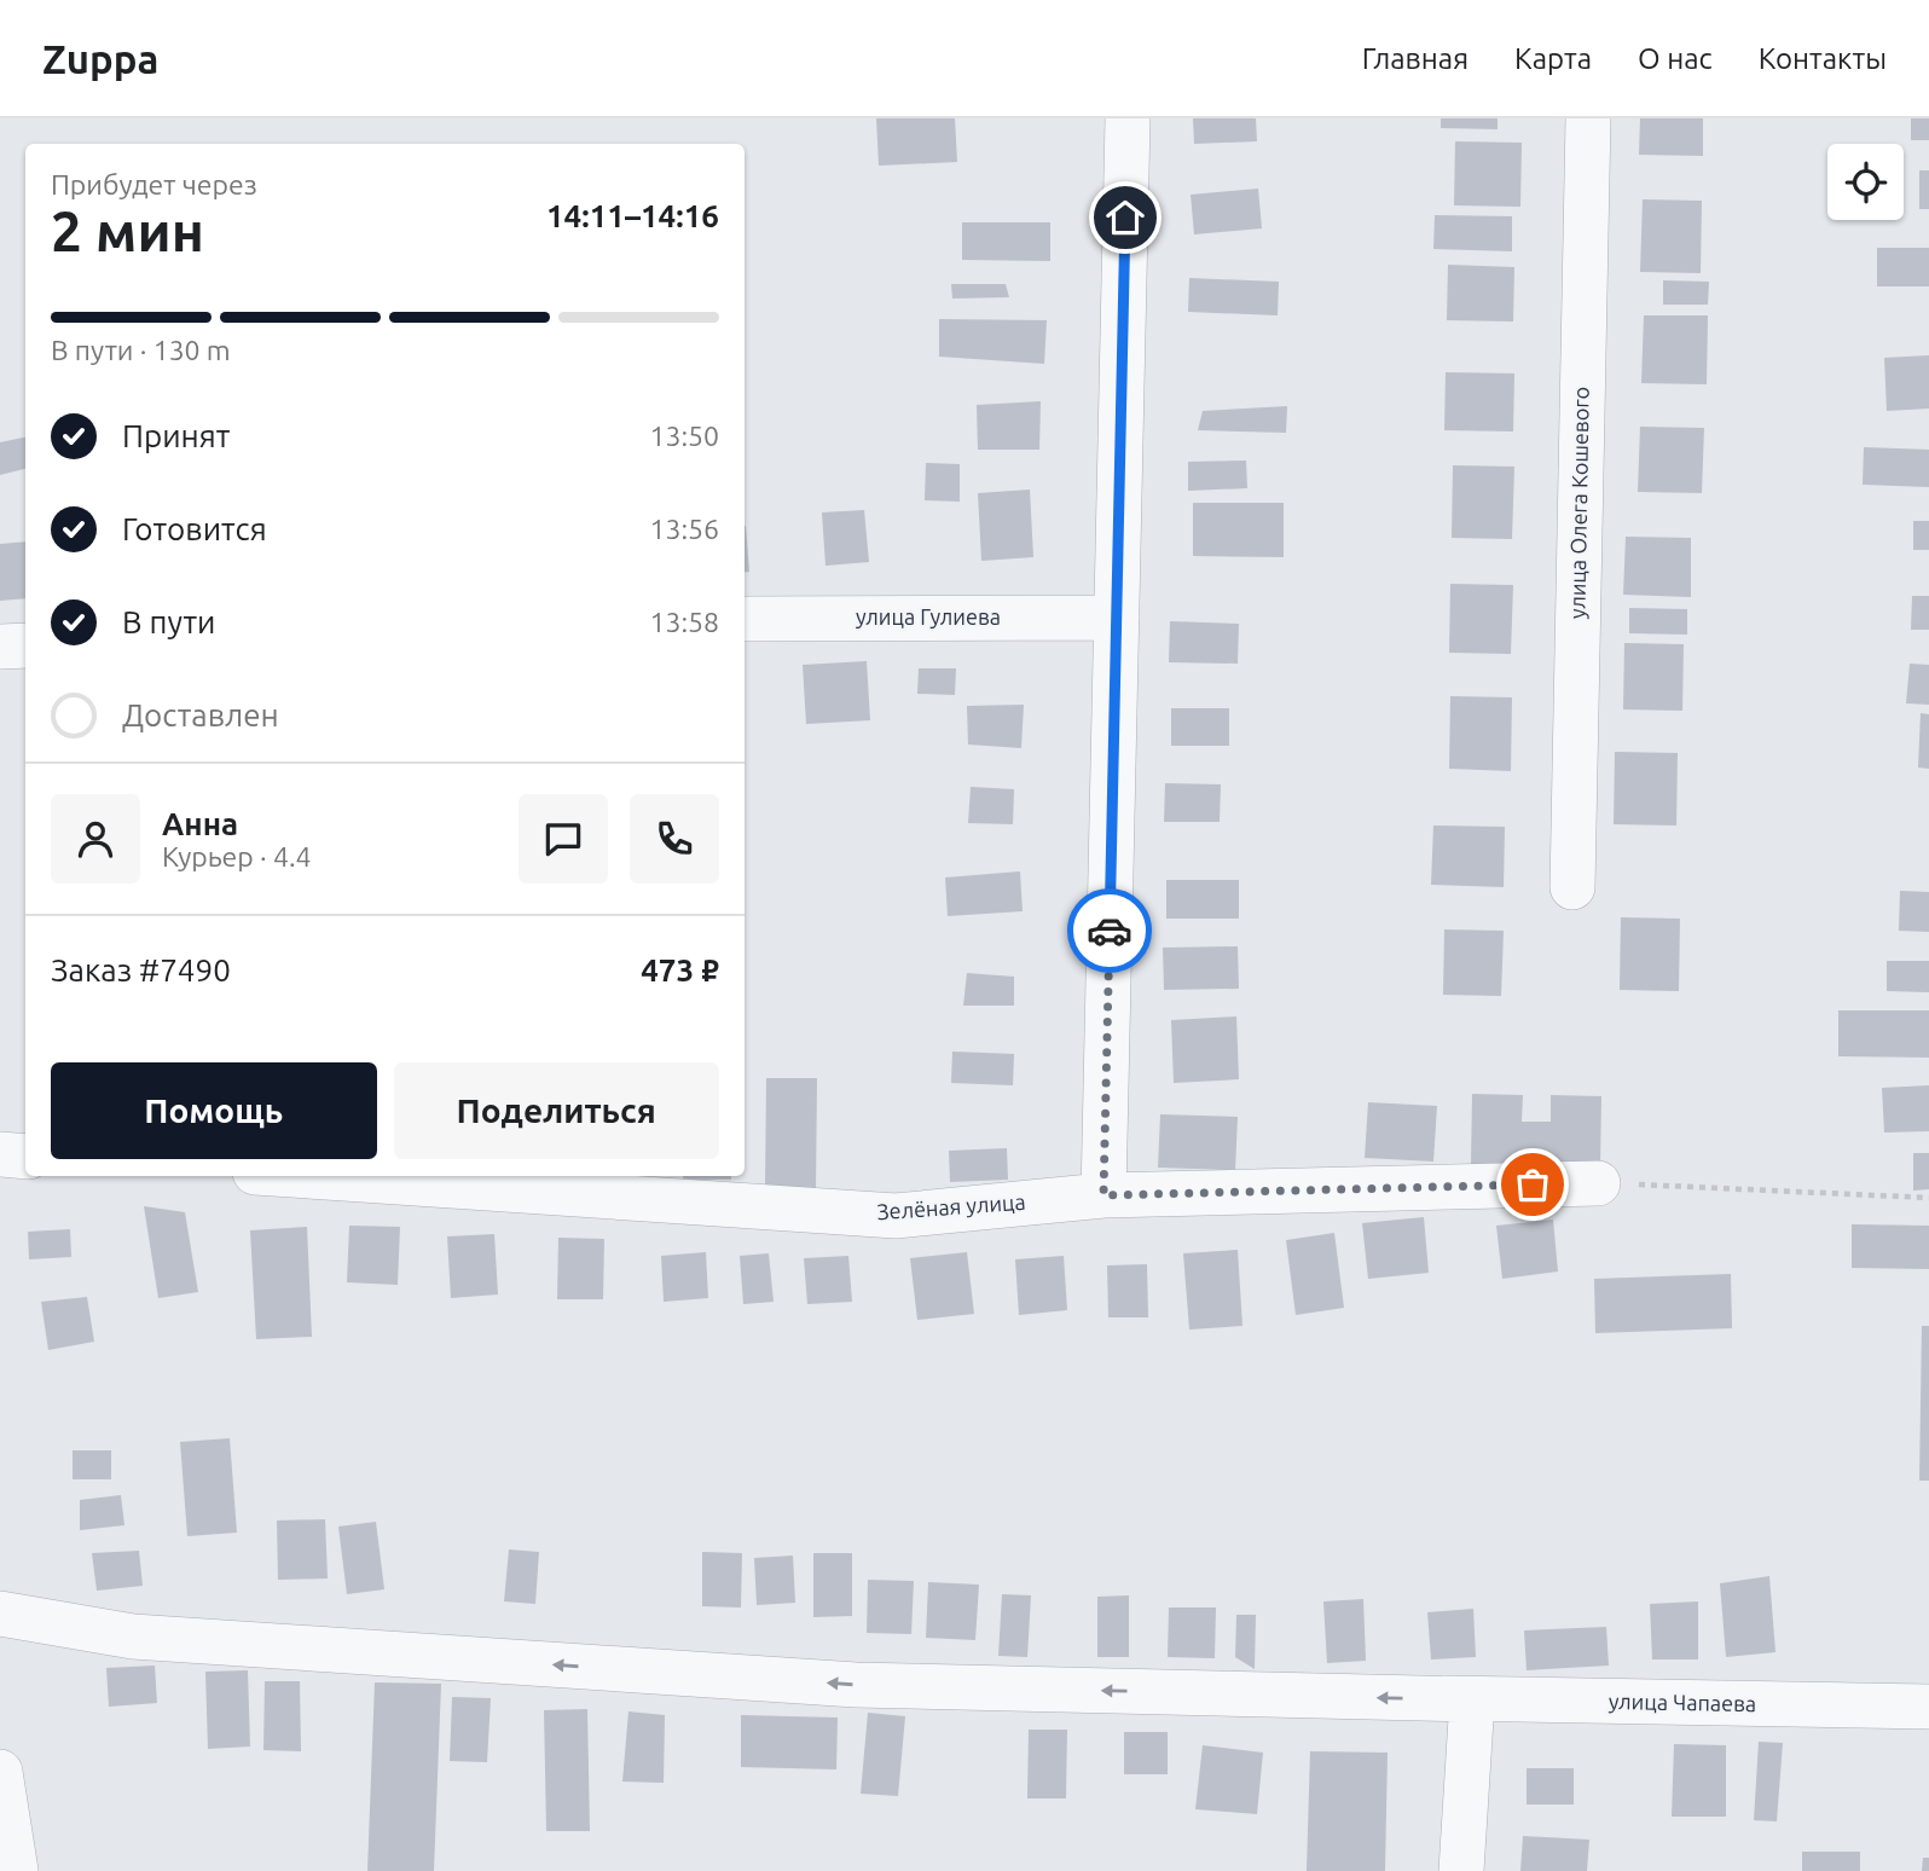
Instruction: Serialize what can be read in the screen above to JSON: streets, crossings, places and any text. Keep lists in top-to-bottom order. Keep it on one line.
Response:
{"streets":{"street":["улица Олега Кошевого","улица Гулиева","Зелёная улица","улица Чапаева"]},"one_way":["улица Чапаева"],"page":{"header":"Zuppa","nav":["Главная","Карта","О нас","Контакты"],"heading":["2 мин","Прибудет через","14:11–14:16"],"panel":["Анна","Курьер · 4.4","Заказ #7490","473 ₽"],"bar":"В пути · 130 m","list":[["Принят","13:50"],["Готовится","13:56"],["В пути","13:58"],"Доставлен"],"buttons":["Помощь","Поделиться"]}}
